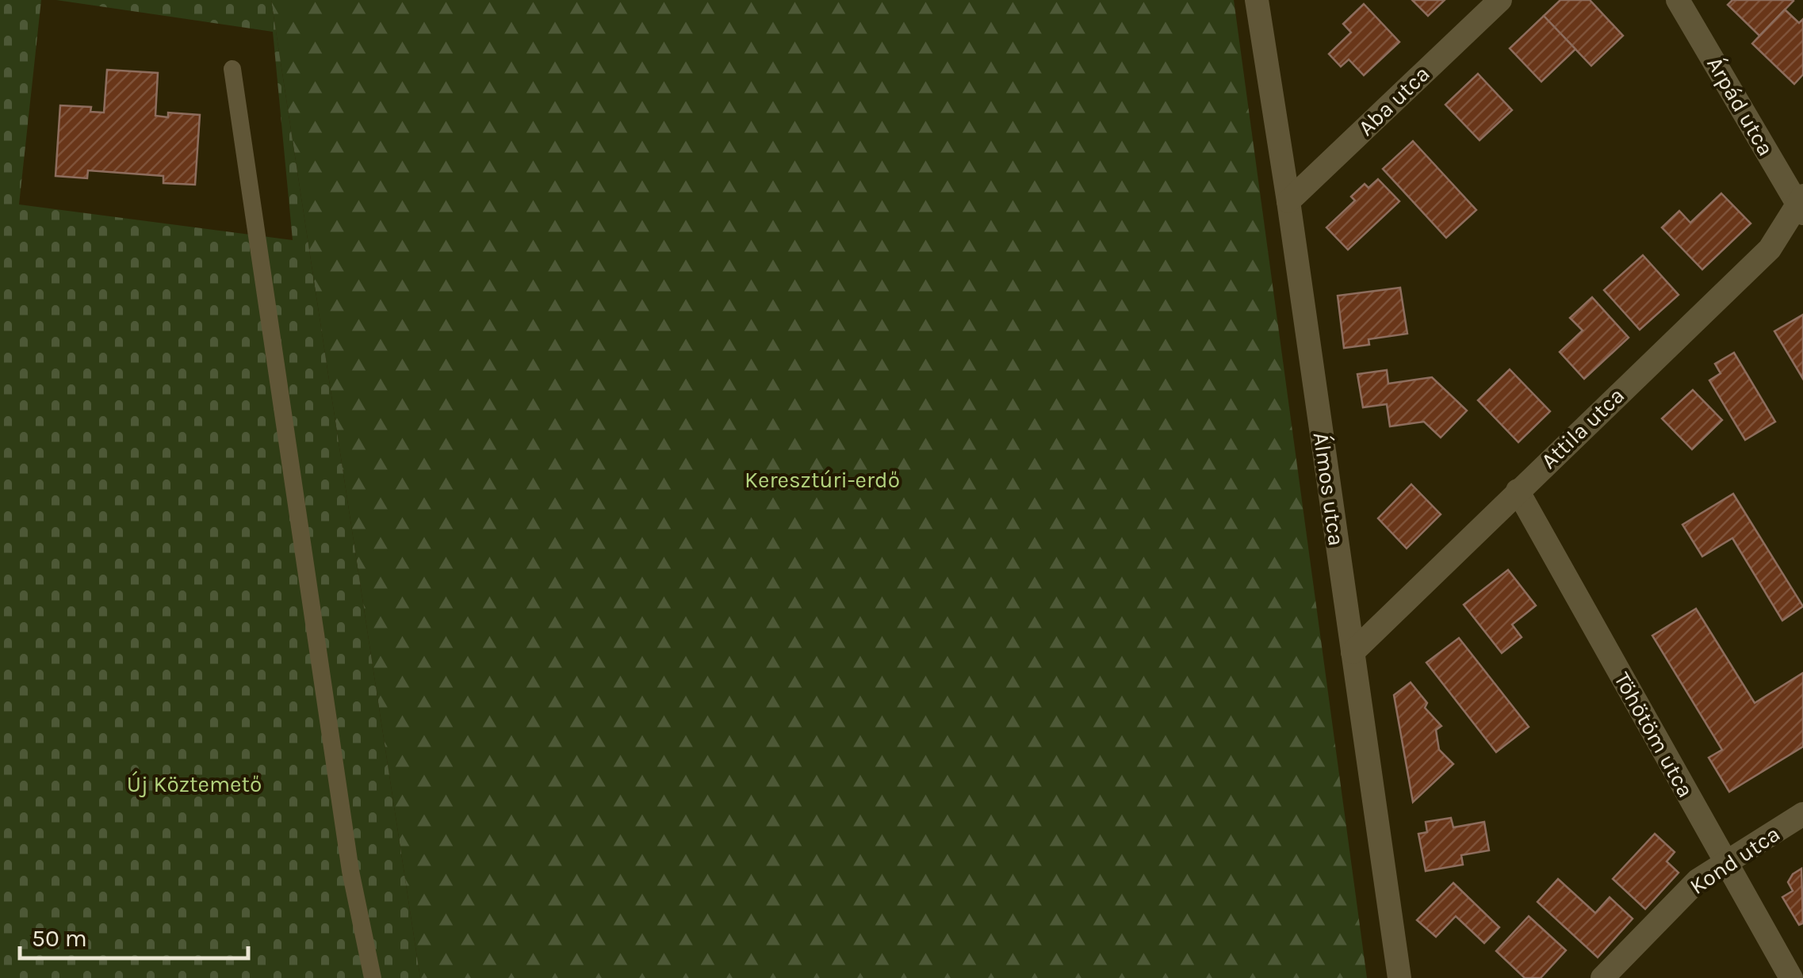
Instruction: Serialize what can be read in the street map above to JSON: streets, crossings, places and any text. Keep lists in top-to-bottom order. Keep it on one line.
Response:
{"streets":{"street":["Aba utca","Árpád utca","Attila utca","Álmos utca","Töhötöm utca","Kond utca"]},"crossings":[["Aba utca","Álmos utca"],["Árpád utca","Attila utca"],["Attila utca","Álmos utca"],["Attila utca","Töhötöm utca"],["Töhötöm utca","Kond utca"]],"parks":["Keresztúri-erdő","Új Köztemető"],"scale_bar":"50 m"}
